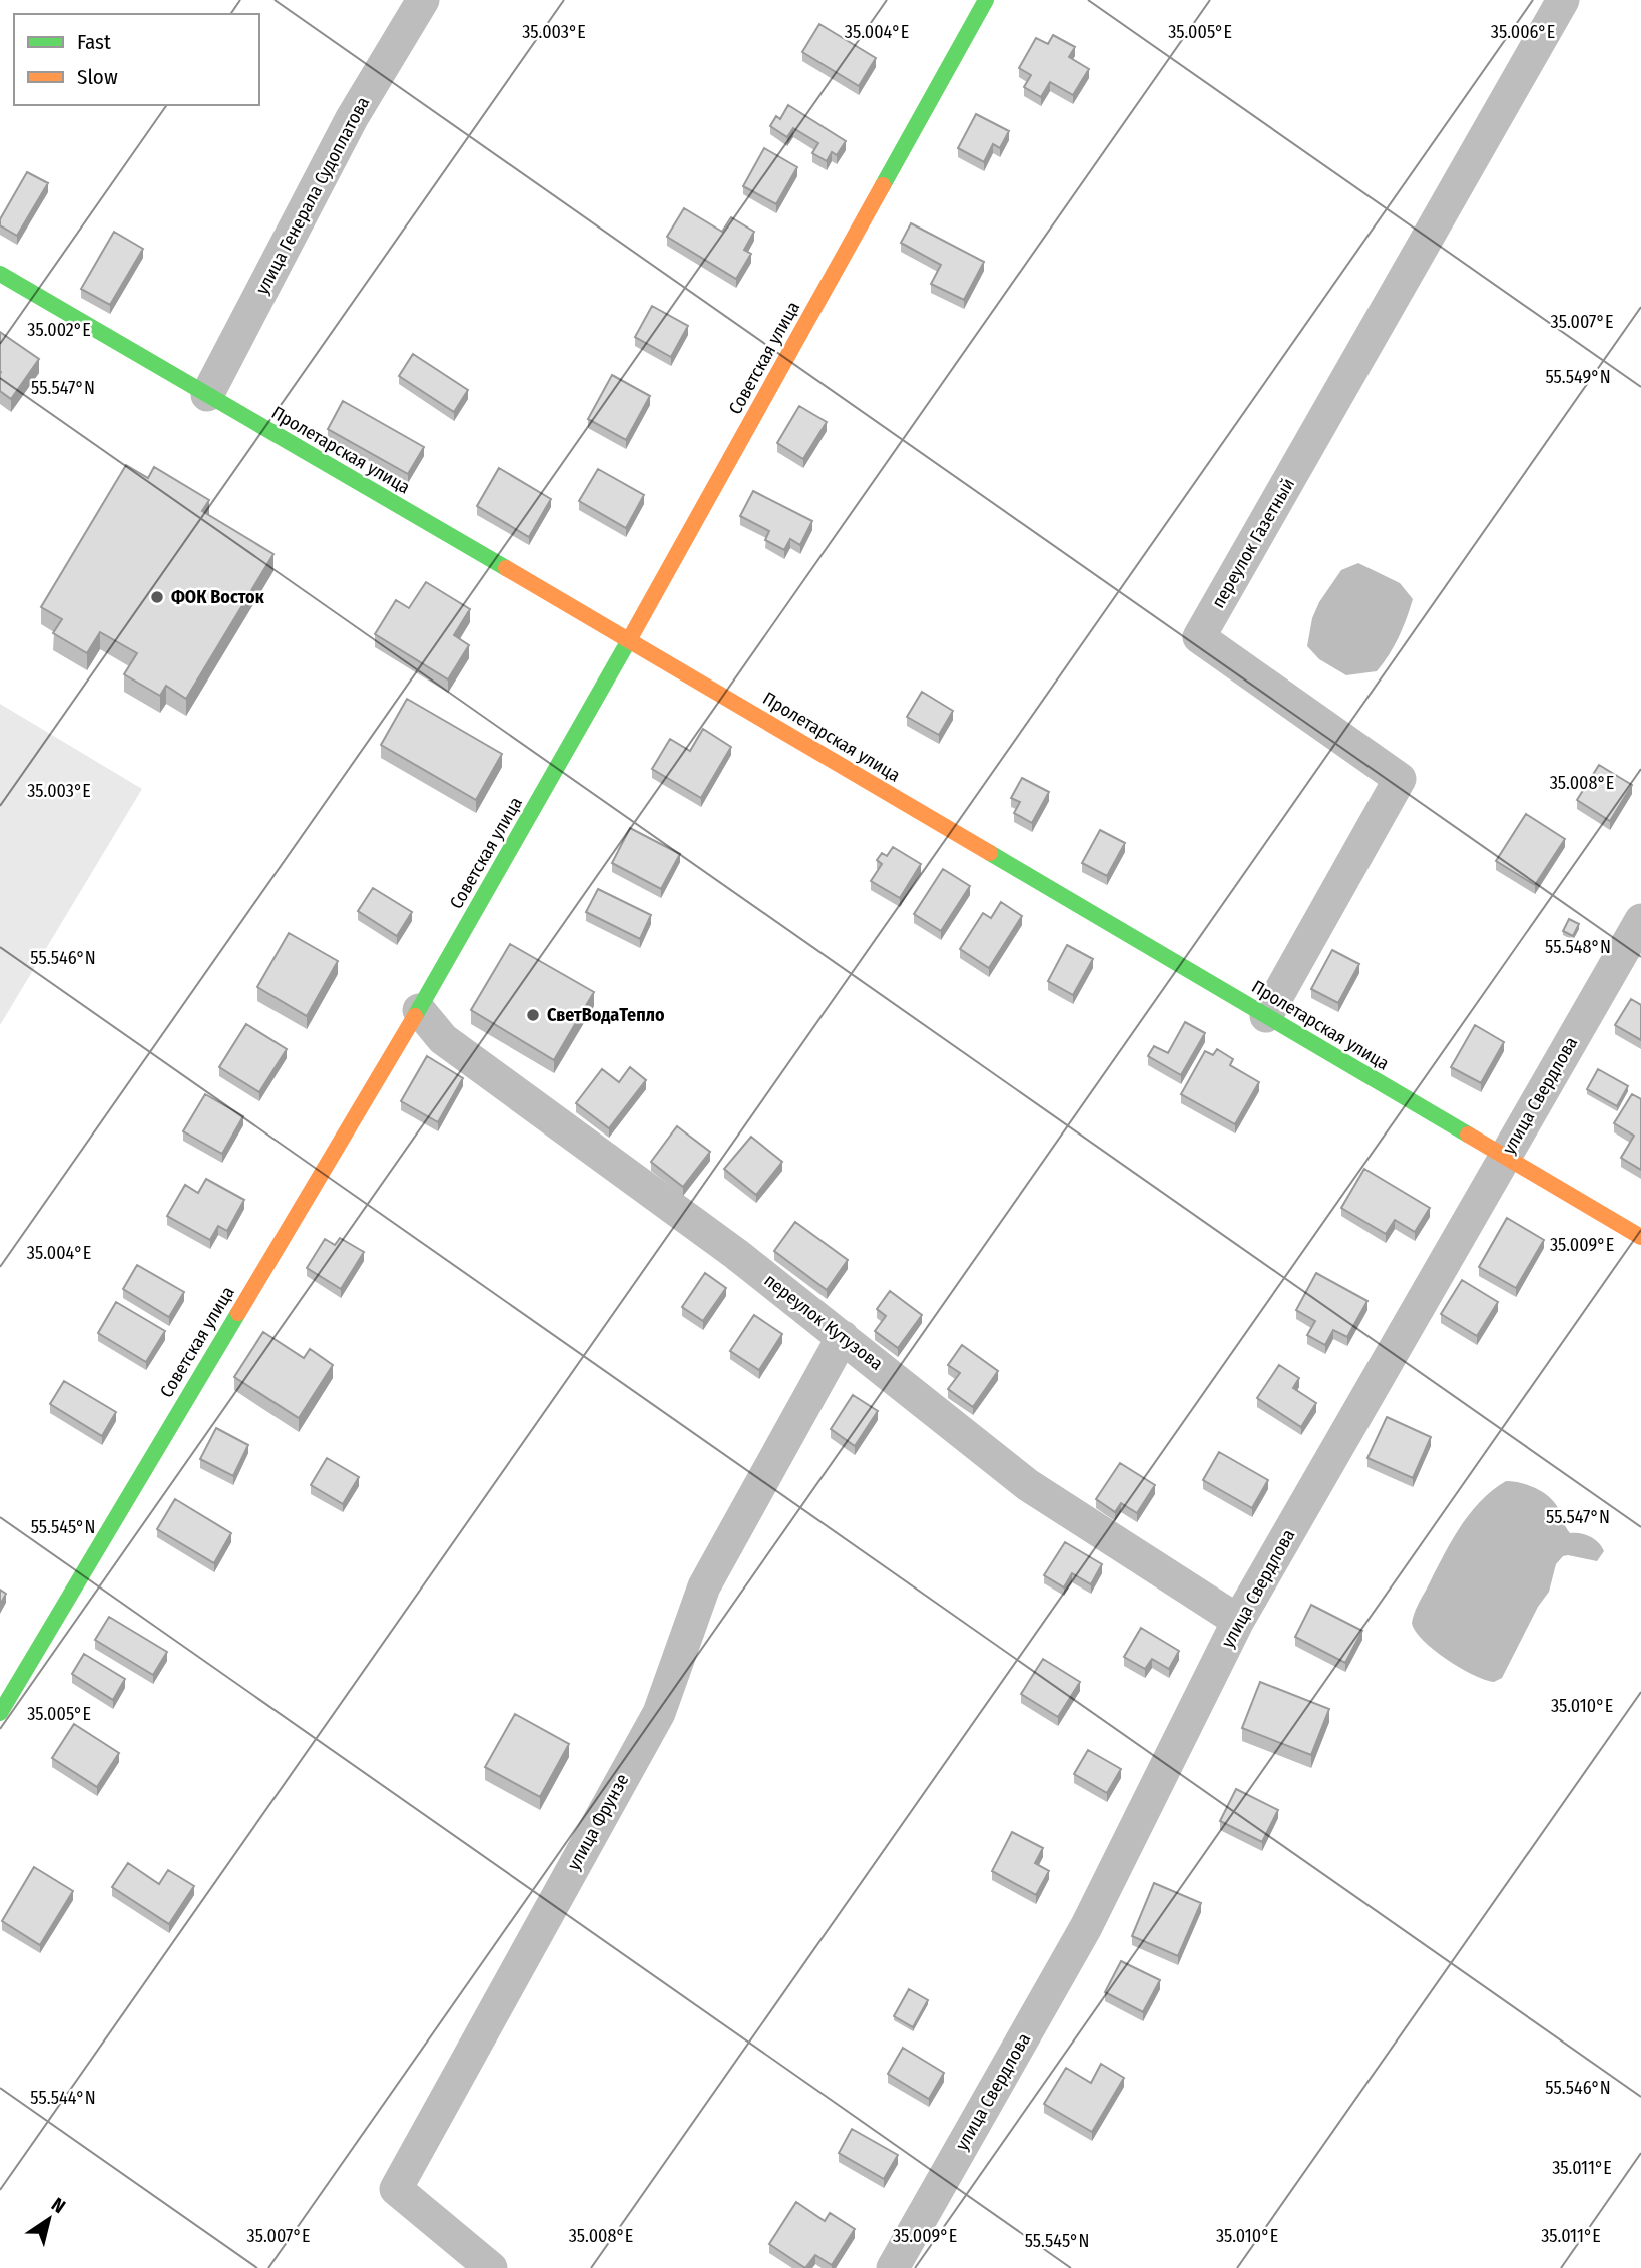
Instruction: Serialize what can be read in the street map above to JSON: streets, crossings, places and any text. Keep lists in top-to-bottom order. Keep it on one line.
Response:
{"streets":{"main road":["Советская улица","Пролетарская улица"],"street":["улица Генерала Судоплатова","переулок Газетный","улица Свердлова","переулок Кутузова","улица Фрунзе"]},"crossings":[["улица Генерала Судоплатова","Пролетарская улица"],["Советская улица","Пролетарская улица"],["Советская улица","переулок Кутузова"],["Пролетарская улица","переулок Газетный"],["Пролетарская улица","улица Свердлова"],["улица Свердлова","переулок Кутузова"],["переулок Кутузова","улица Фрунзе"]],"places":["ФОК Восток","СветВодаТепло"],"legend":["Fast","Slow"],"north":"top right","coordinates":["35.003°E","35.004°E","35.005°E","35.006°E","35.007°E","35.002°E","55.549°N","55.547°N","35.008°E","55.548°N","55.546°N","35.009°E","55.545°N","35.010°E","55.544°N","35.011°E"]}
